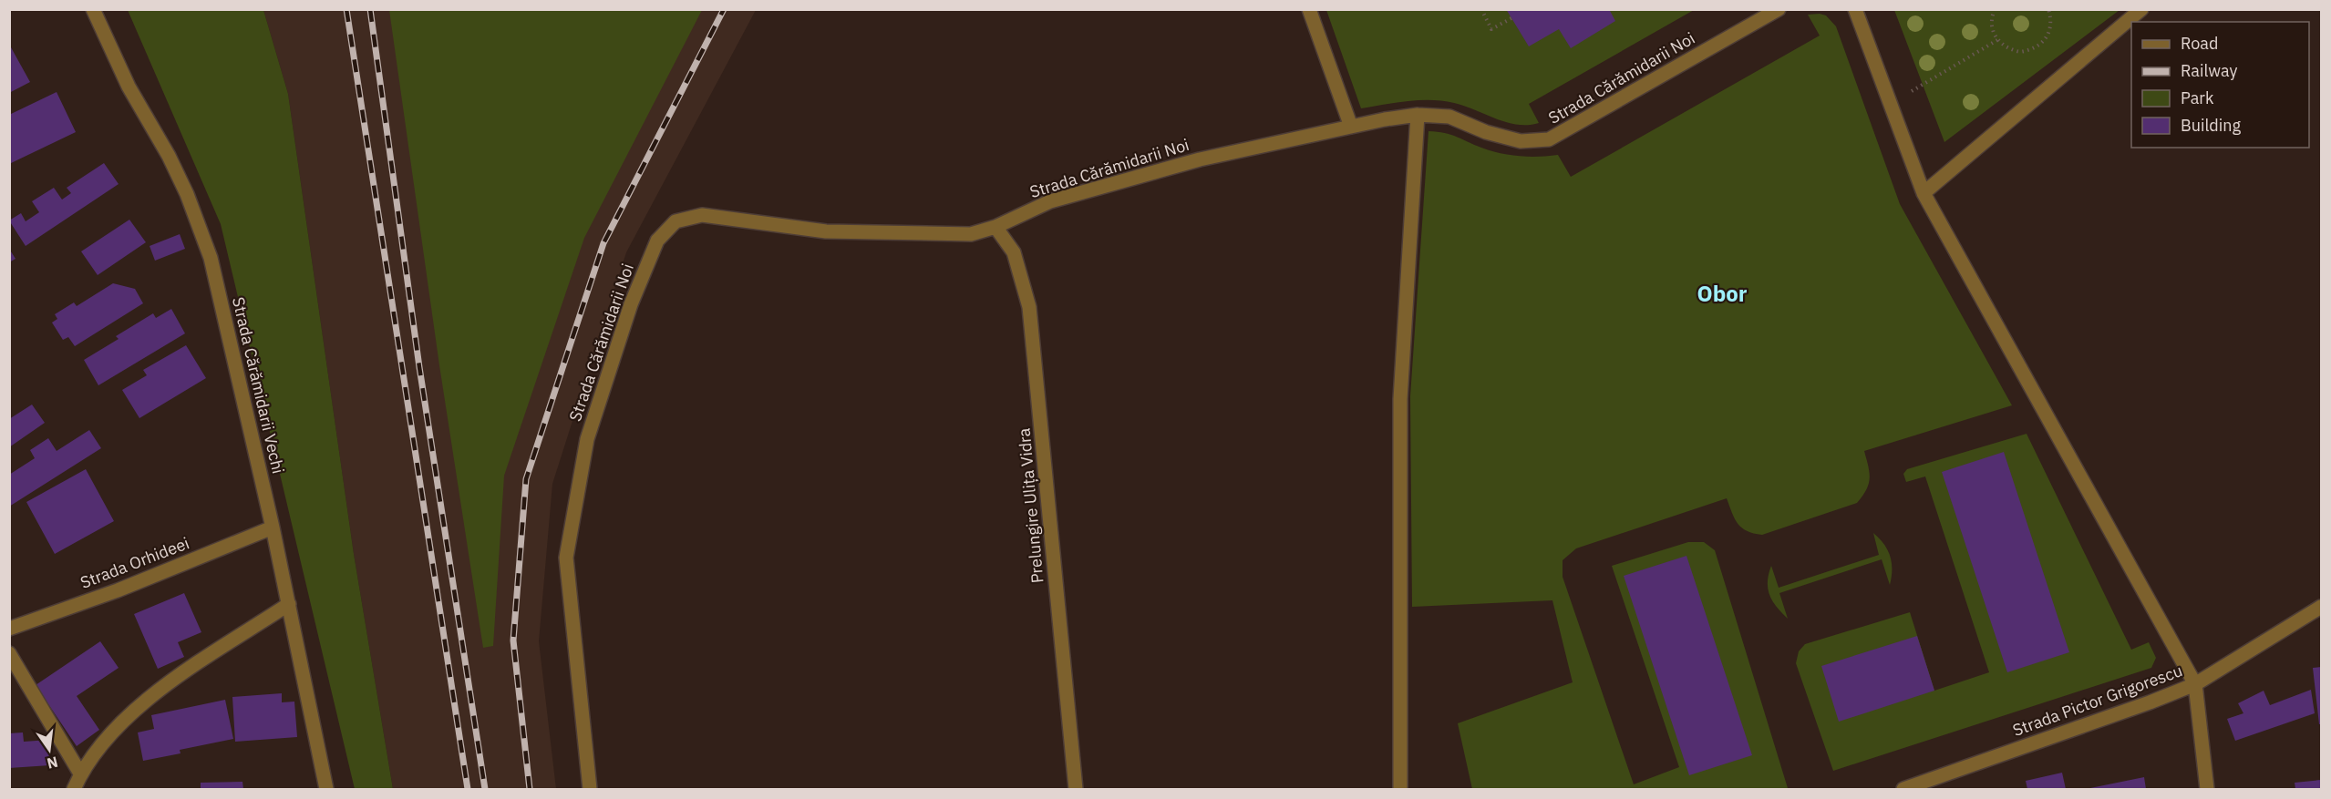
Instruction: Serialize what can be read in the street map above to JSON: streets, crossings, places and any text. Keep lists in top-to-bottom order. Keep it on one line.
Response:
{"streets":{"street":["Strada Cărămidarii Noi","Strada Cărămidarii Vechi","Prelungire Ulița Vidra","Strada Orhideei","Strada Pictor Grigorescu"]},"crossings":[["Strada Cărămidarii Noi","Prelungire Ulița Vidra"],["Strada Cărămidarii Vechi","Strada Orhideei"]],"districts":["Obor"],"legend":["Road","Railway","Park","Building"],"north":"bottom"}
